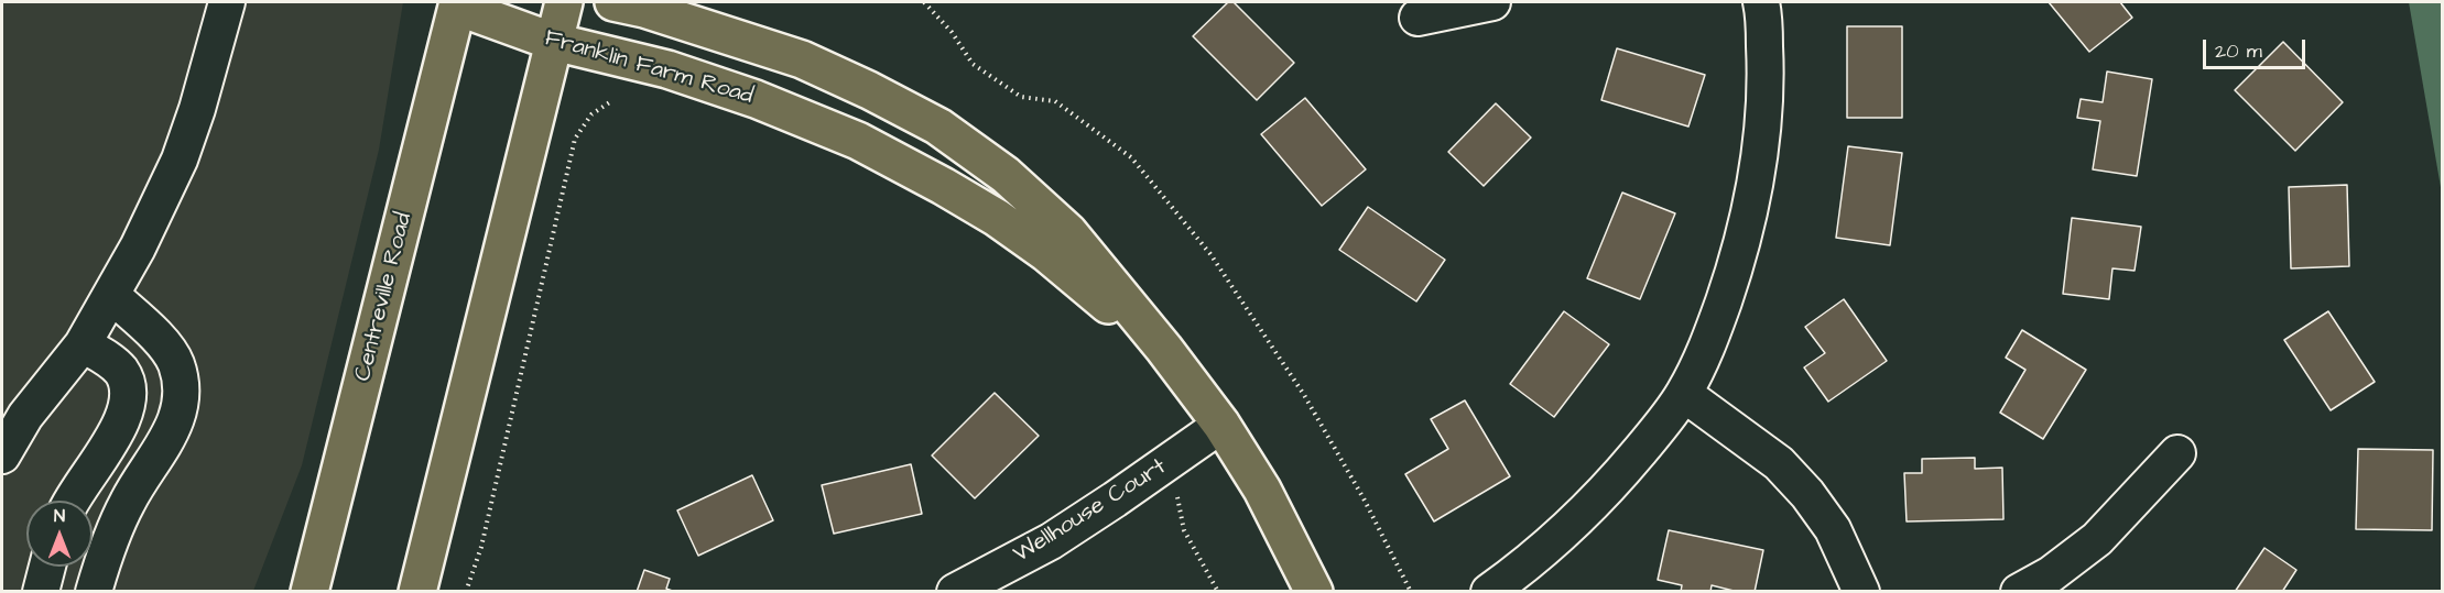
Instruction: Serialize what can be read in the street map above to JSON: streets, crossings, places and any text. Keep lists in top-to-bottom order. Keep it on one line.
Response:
{"streets":{"main road":["Franklin Farm Road","Centreville Road"],"street":["Wellhouse Court"]},"crossings":[["Franklin Farm Road","Centreville Road"],["Franklin Farm Road","Wellhouse Court"]],"scale_bar":"20 m","north":"top"}
